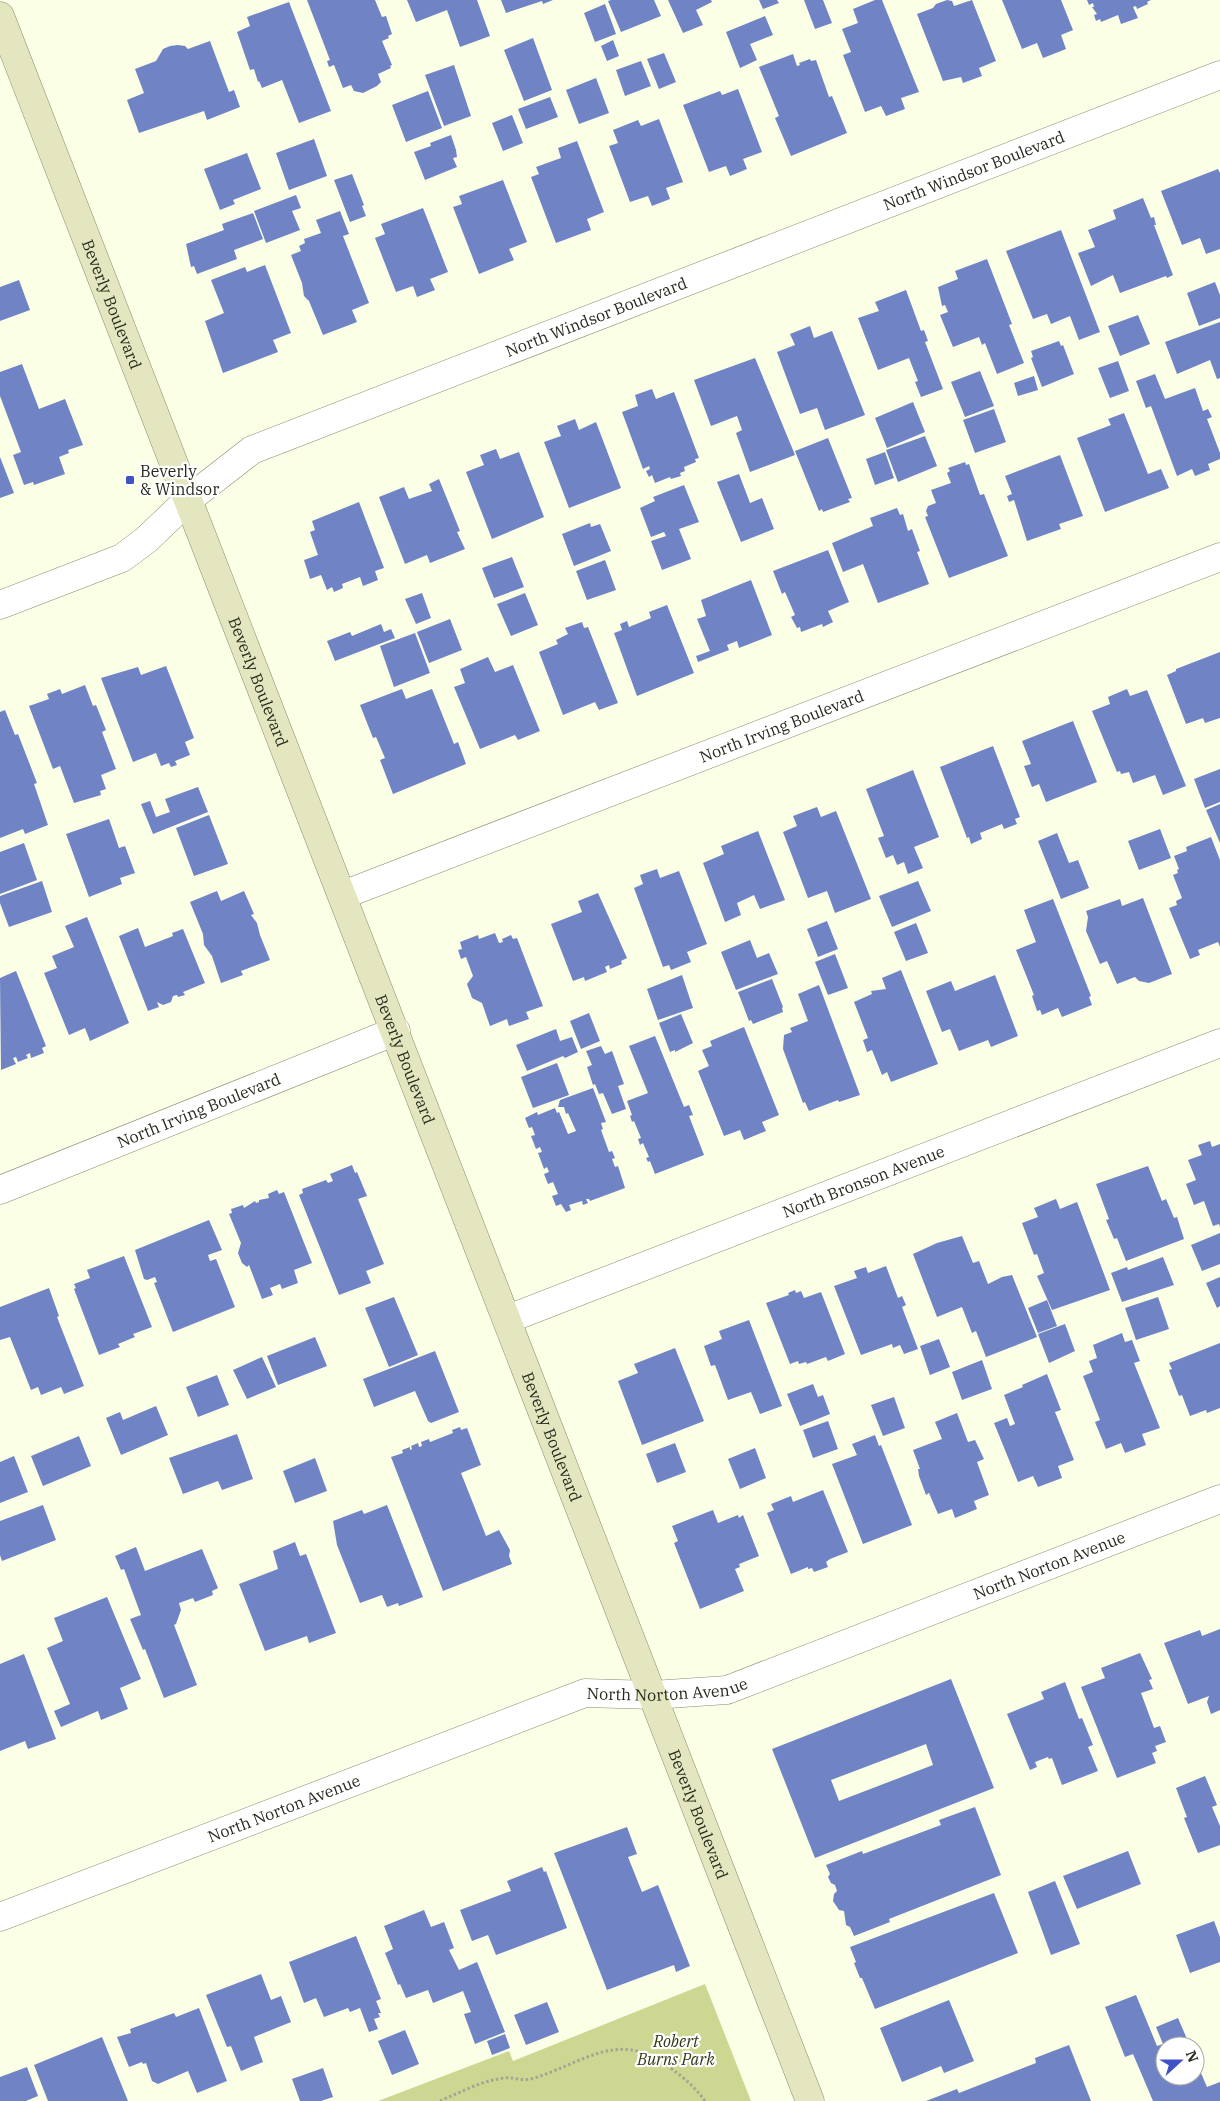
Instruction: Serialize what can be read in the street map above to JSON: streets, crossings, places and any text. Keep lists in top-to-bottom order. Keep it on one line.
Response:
{"streets":{"main road":["Beverly Boulevard"],"street":["North Windsor Boulevard","North Irving Boulevard","North Bronson Avenue","North Norton Avenue"]},"crossings":[["North Windsor Boulevard","Beverly Boulevard"],["Beverly Boulevard","North Irving Boulevard"],["Beverly Boulevard","North Bronson Avenue"],["Beverly Boulevard","North Norton Avenue"]],"parks":["Robert Burns Park"],"places":{"transit":["Beverly & Windsor"]},"north":"right"}
